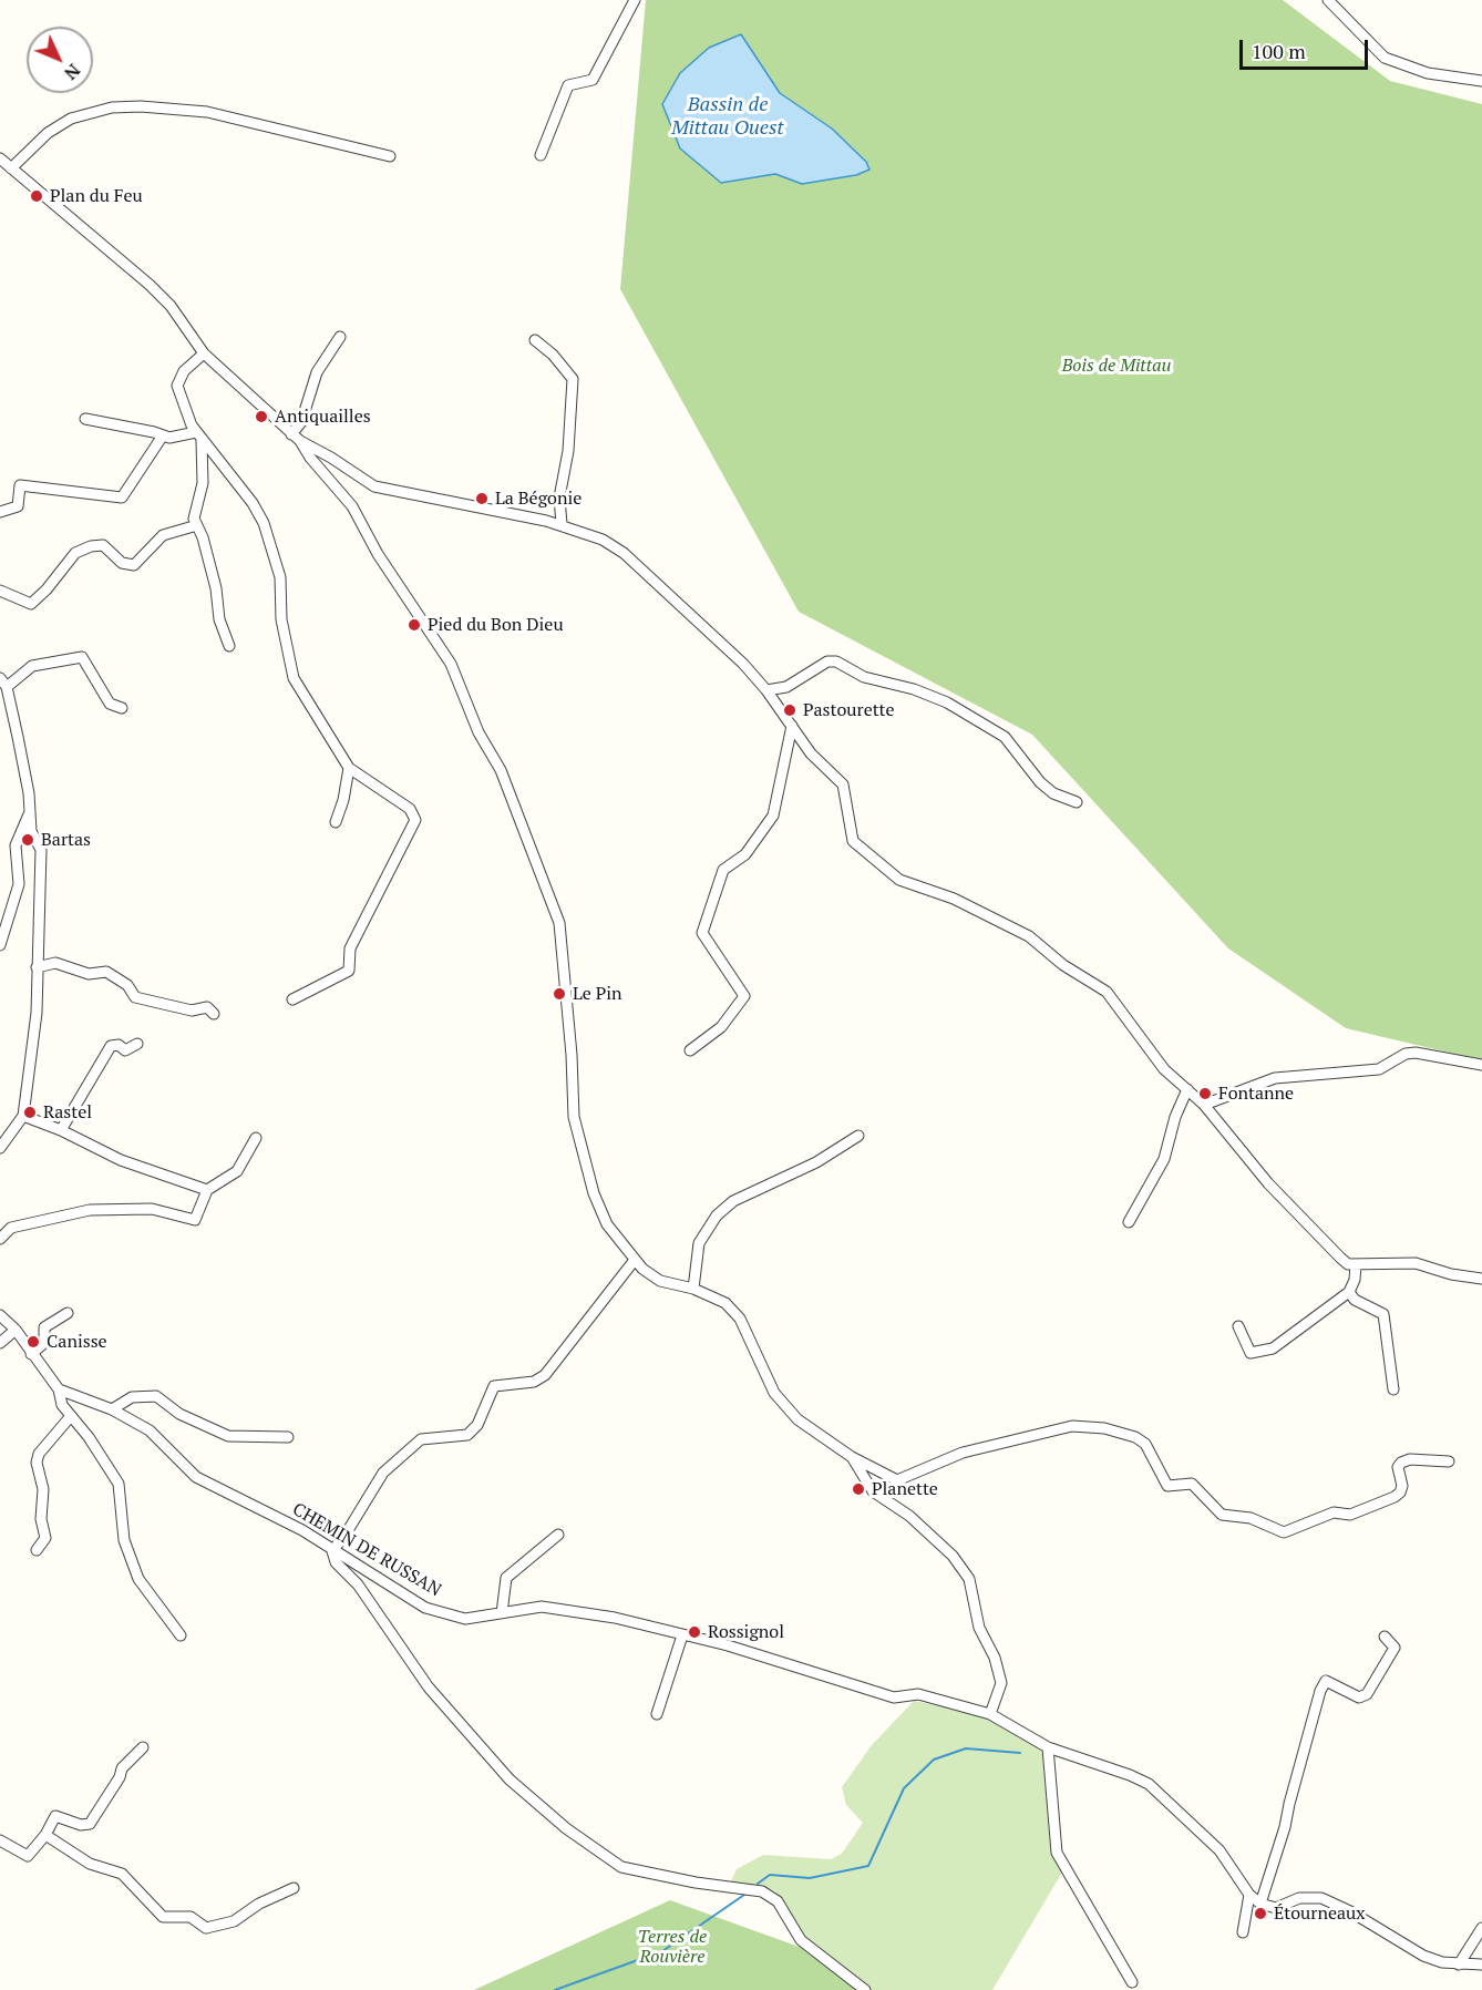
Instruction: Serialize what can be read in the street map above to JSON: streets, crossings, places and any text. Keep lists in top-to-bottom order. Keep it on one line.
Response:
{"streets":{"street":["CHEMIN DE RUSSAN"]},"water":["Bassin de Mittau Ouest"],"parks":["Bois de Mittau","Terres de Rouvière"],"places":["Plan du Feu","Antiquailles","La Bégonie","Pied du Bon Dieu","Pastourette","Bartas","Le Pin","Fontanne","Rastel","Canisse","Planette","Rossignol","Étourneaux"],"scale_bar":"100 m","north":"bottom right"}
